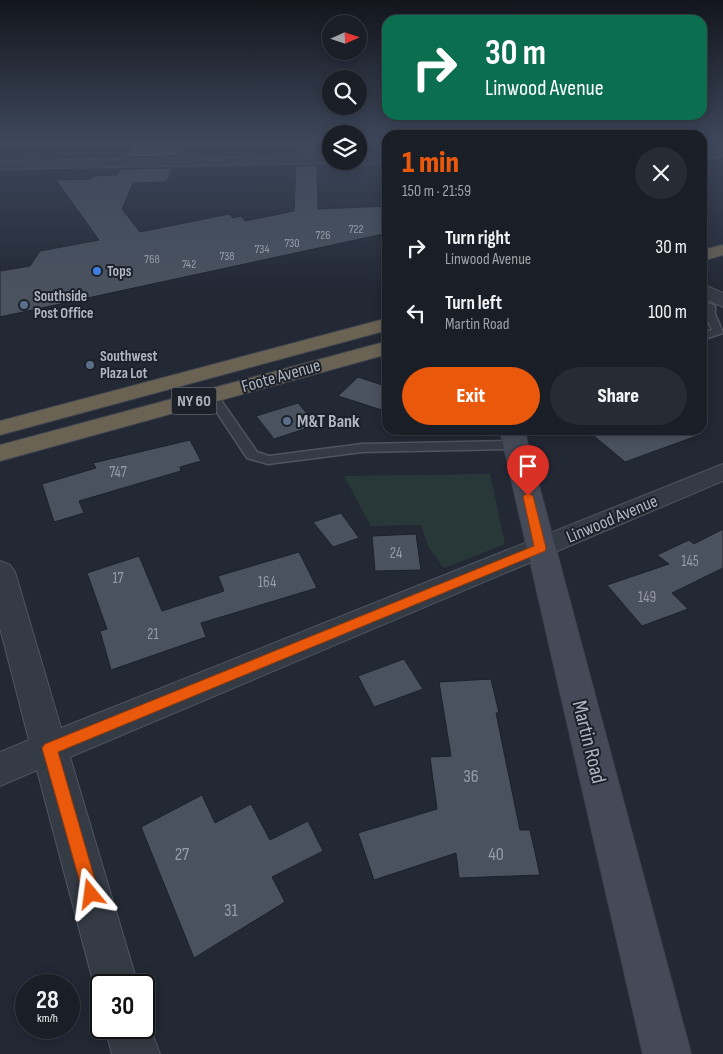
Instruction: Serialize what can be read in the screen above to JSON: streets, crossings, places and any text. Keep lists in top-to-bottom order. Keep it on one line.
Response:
{"streets":{"highway":["Foote Avenue","NY 60"],"street":["Linwood Avenue","Martin Road"]},"crossings":[["Linwood Avenue","Martin Road"]],"places":["Tops","Southside Post Office","Southwest Plaza Lot","M&T Bank"],"house_numbers":["722","726","730","734","738","768","742","747","24","145","17","164","149","21","36","27","40","31"],"north":"right","page":{"turn":["30 m","Linwood Avenue"],"heading":["1 min","150 m · 21:59"],"list":[{"name":"Turn right","note":"Linwood Avenue","value":"30 m"},{"name":"Turn left","note":"Martin Road","value":"100 m"}],"buttons":["Exit","Share"],"speed":"28 km/h","limit":"30"}}
